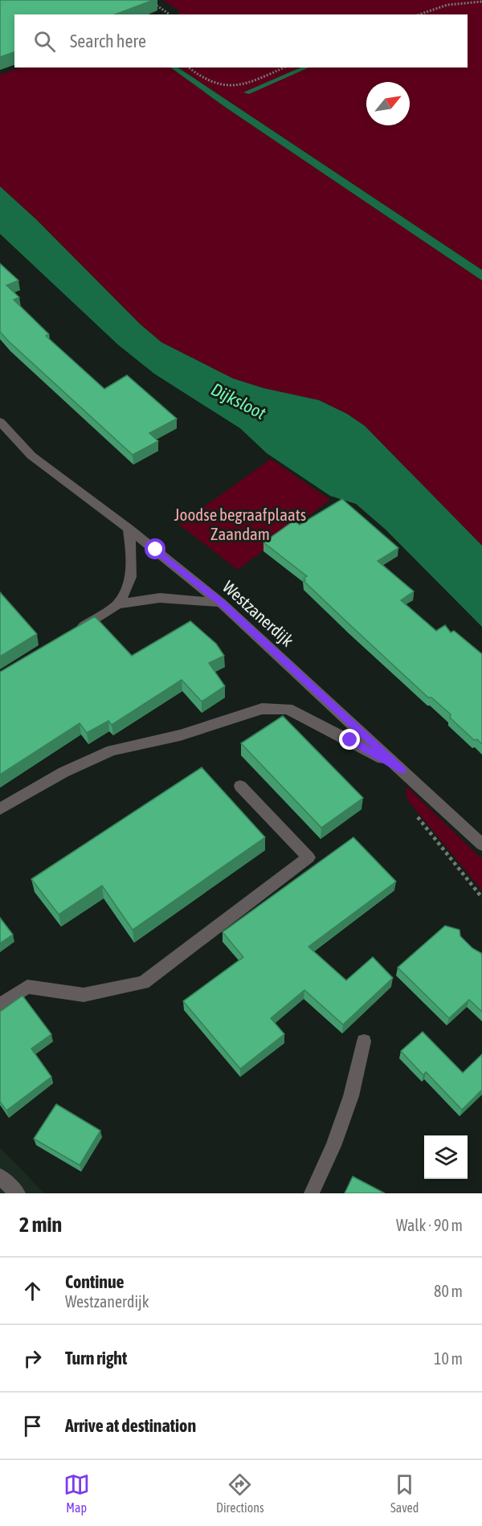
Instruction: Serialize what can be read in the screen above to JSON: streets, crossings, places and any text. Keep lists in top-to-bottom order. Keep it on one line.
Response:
{"streets":{"street":["Westzanerdijk"]},"water":["Dijksloot"],"parks":["Joodse begraafplaats Zaandam"],"north":"top right","page":{"search":"Search here","heading":["2 min","Walk · 90 m"],"list":[["Continue","Westzanerdijk","80 m"],["Turn right","10 m"],"Arrive at destination"],"nav":["Map","Directions","Saved"]}}
